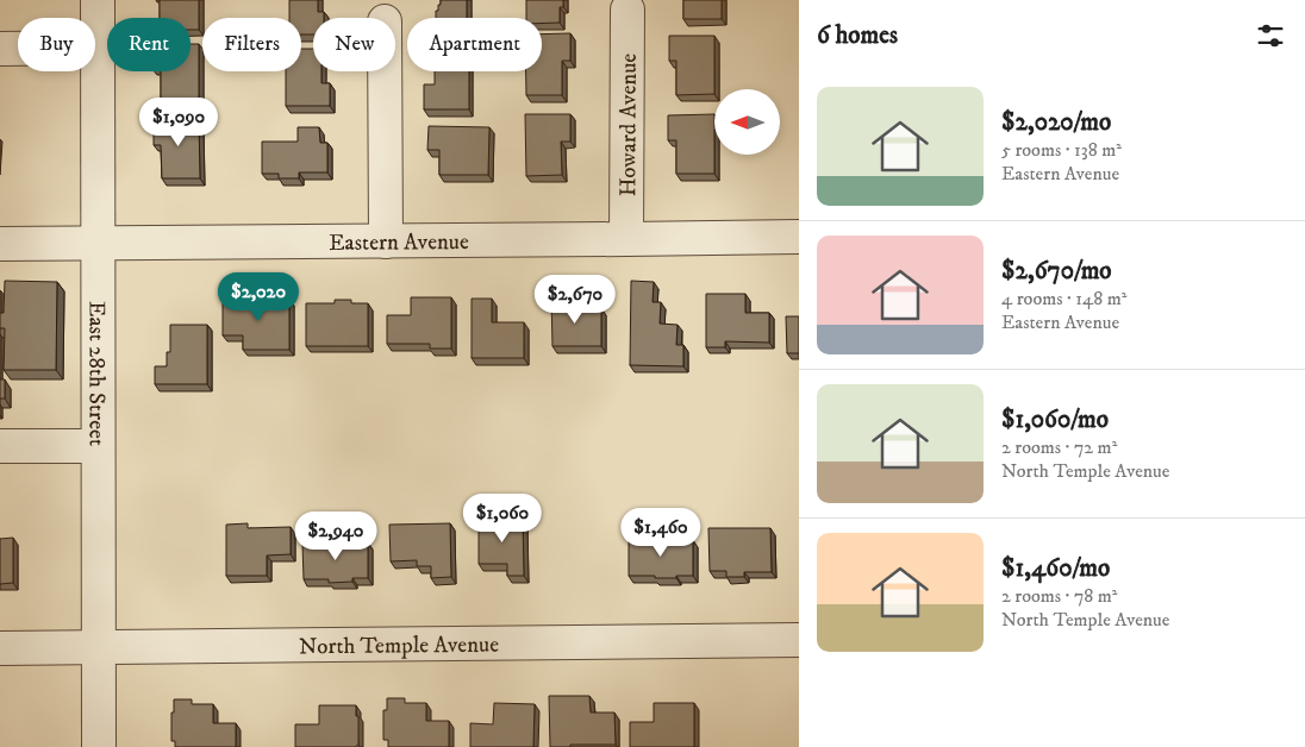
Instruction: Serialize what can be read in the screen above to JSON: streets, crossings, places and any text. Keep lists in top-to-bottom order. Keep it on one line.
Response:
{"streets":{"street":["Howard Avenue","Eastern Avenue","East 28th Street","North Temple Avenue"]},"crossings":[["Howard Avenue","Eastern Avenue"],["Eastern Avenue","East 28th Street"],["East 28th Street","North Temple Avenue"]],"north":"left","page":{"heading":"6 homes","chip":["Buy","Rent","Filters","New","Apartment"],"list":[{"name":"$2,020/mo","note":"5 rooms · 138 m² · Eastern Avenue"},{"name":"$2,670/mo","note":"4 rooms · 148 m² · Eastern Avenue"},{"name":"$1,060/mo","note":"2 rooms · 72 m² · North Temple Avenue"},{"name":"$1,460/mo","note":"2 rooms · 78 m² · North Temple Avenue"}],"price":["$1,090","$2,020","$2,670","$1,060","$1,460","$2,940"]}}
